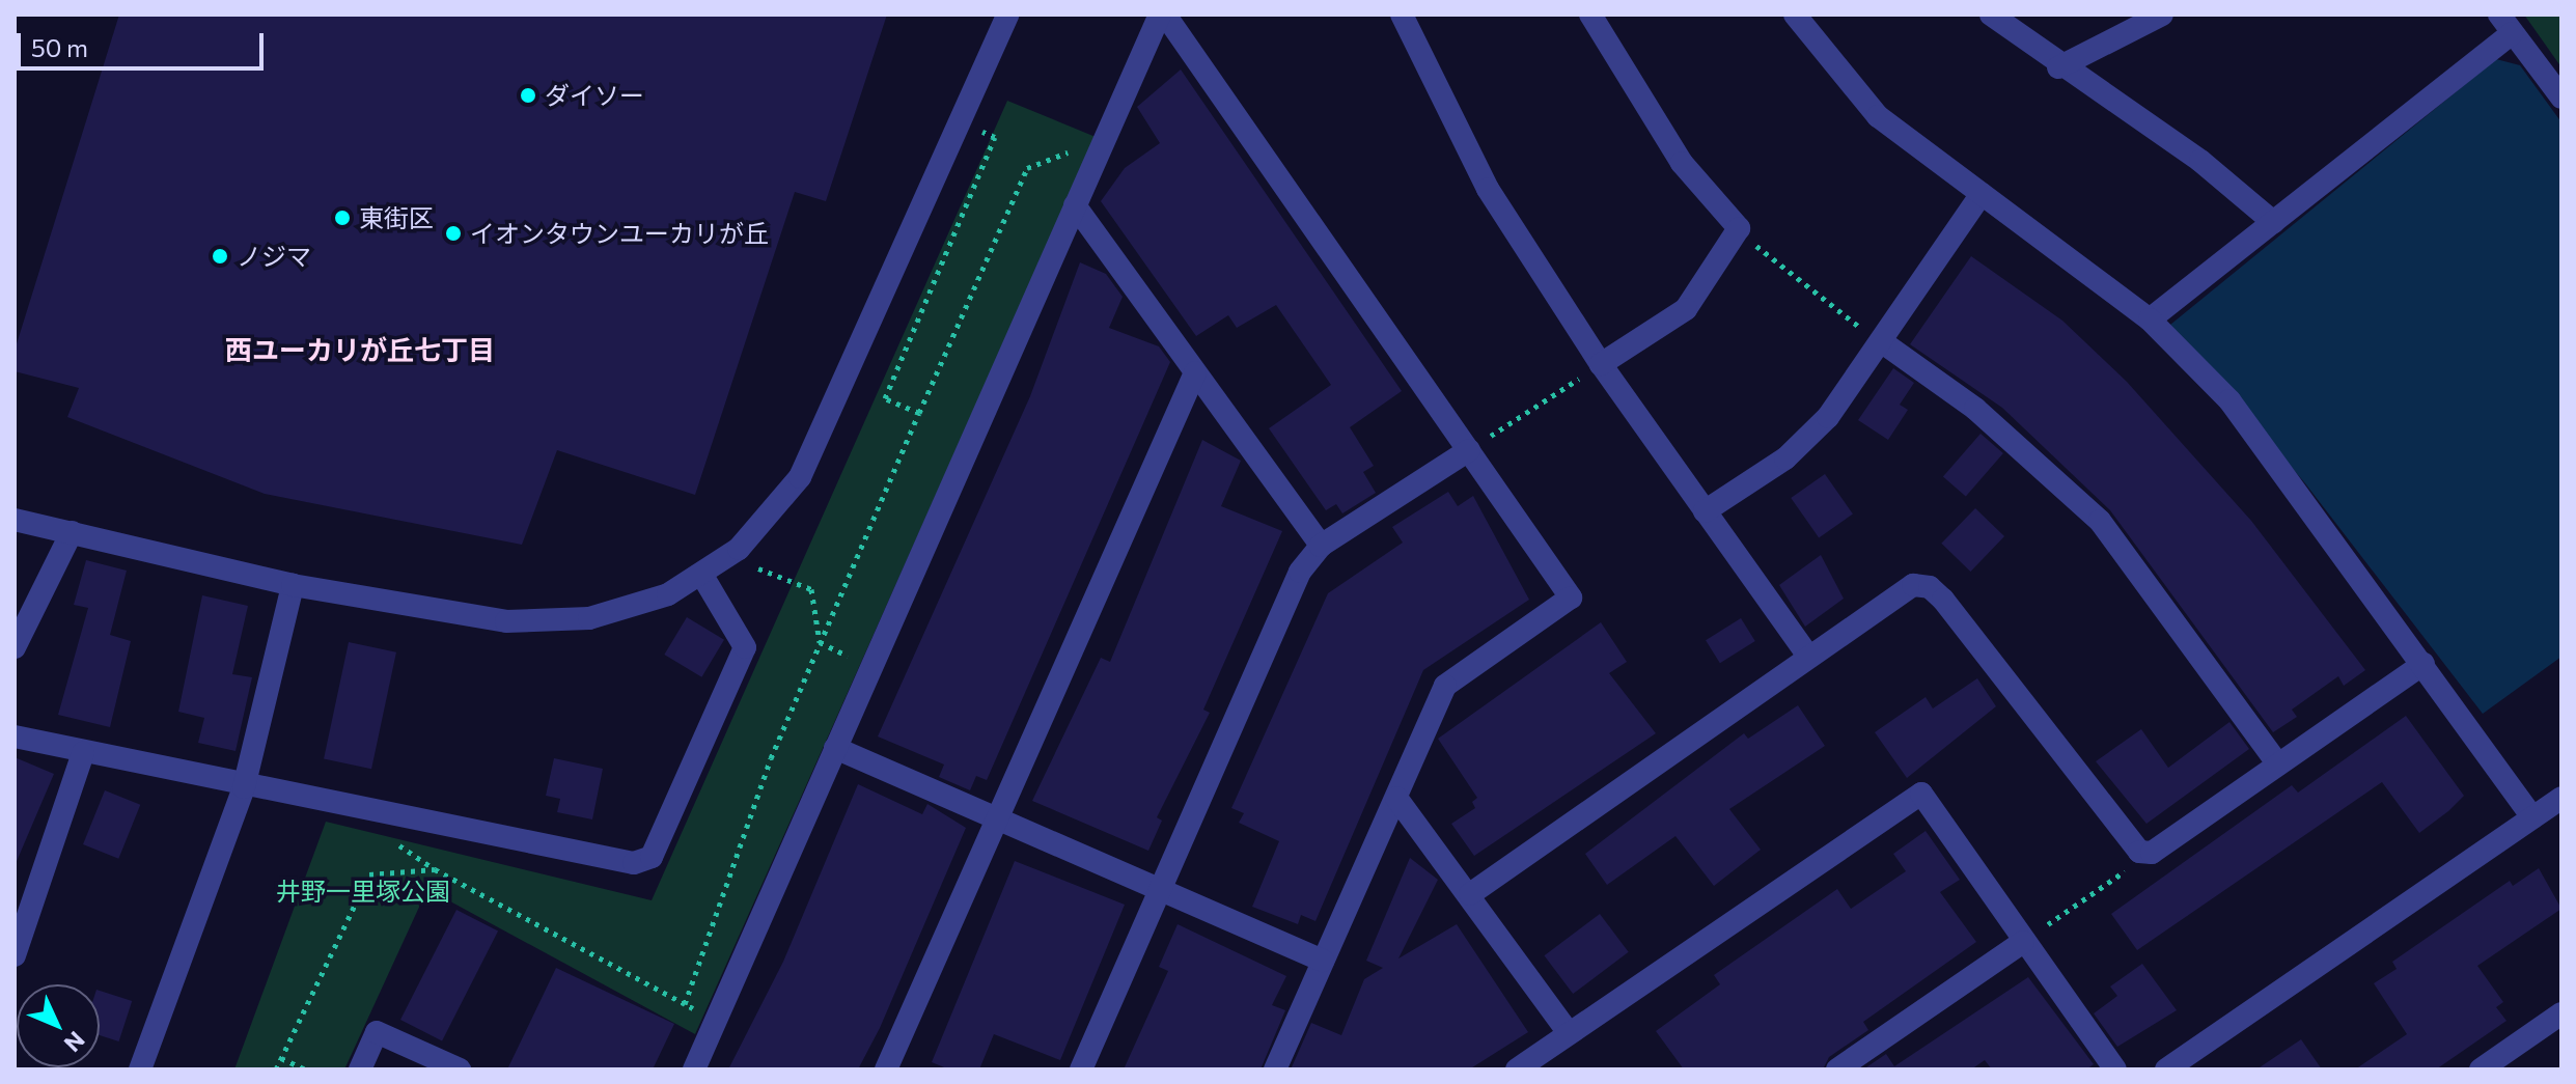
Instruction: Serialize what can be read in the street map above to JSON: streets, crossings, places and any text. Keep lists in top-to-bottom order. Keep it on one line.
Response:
{"districts":["西ユーカリが丘七丁目"],"parks":["井野一里塚公園"],"places":["ダイソー","東街区","イオンタウンユーカリが丘","ノジマ"],"scale_bar":"50 m","north":"bottom right"}
